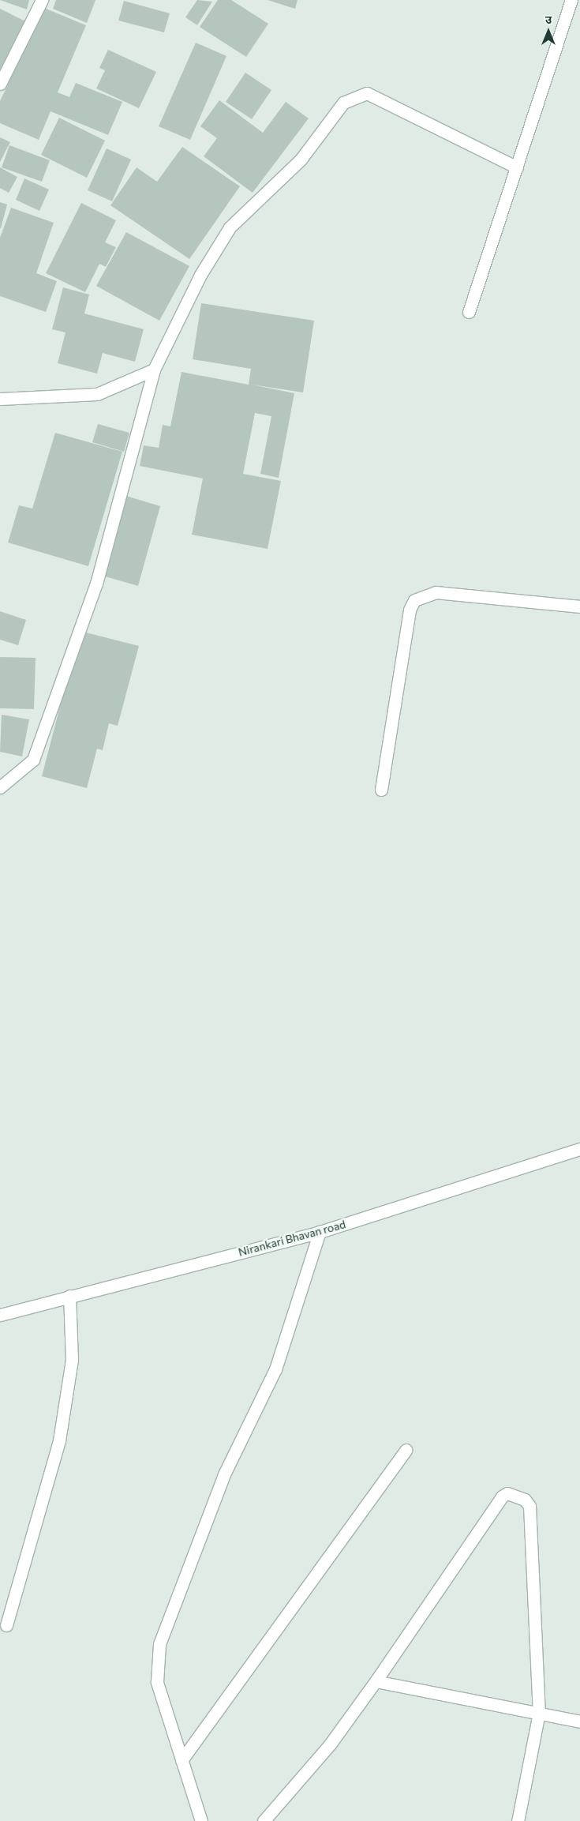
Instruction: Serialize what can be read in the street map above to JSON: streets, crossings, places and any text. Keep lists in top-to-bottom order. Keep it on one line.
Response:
{"streets":{"street":["Nirankari Bhavan road"]},"north":"top"}
